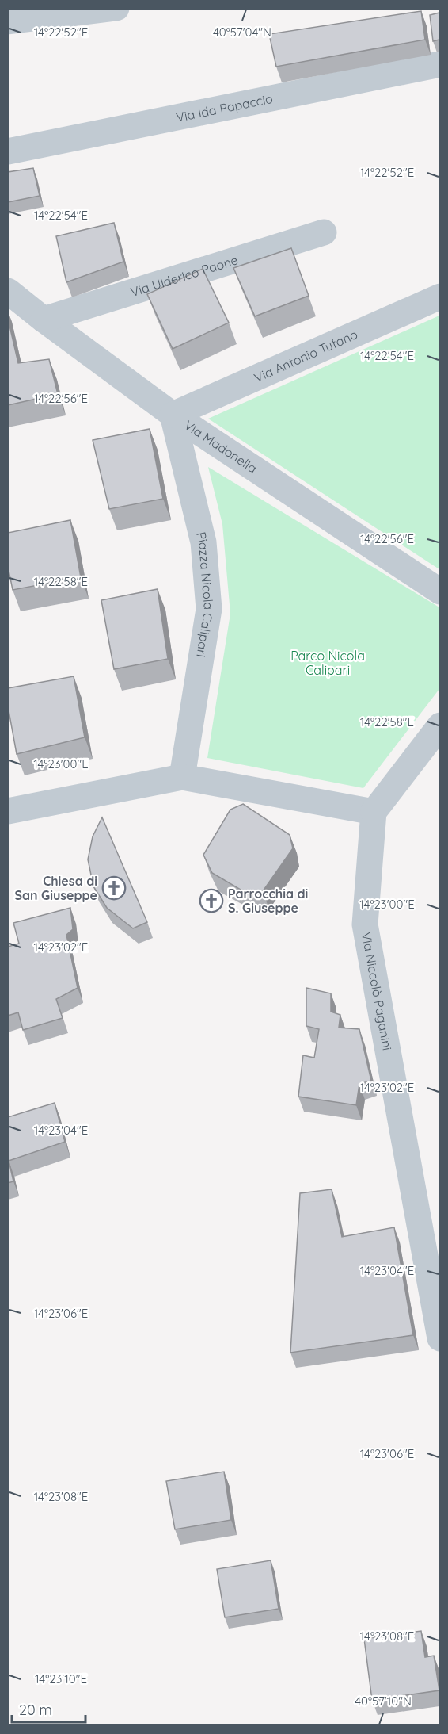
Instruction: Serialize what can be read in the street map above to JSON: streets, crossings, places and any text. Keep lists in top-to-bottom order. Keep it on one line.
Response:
{"streets":{"street":["Via Ida Papaccio","Via Ulderico Paone","Via Antonio Tufano","Via Madonella","Piazza Nicola Calipari","Via Niccolò Paganini"]},"crossings":[["Via Ulderico Paone","Via Madonella"],["Via Antonio Tufano","Via Madonella"],["Via Antonio Tufano","Piazza Nicola Calipari"],["Via Madonella","Piazza Nicola Calipari"]],"parks":["Parco Nicola Calipari"],"places":{"church":["Chiesa di San Giuseppe","Parrocchia di S. Giuseppe"]},"scale_bar":"20 m","coordinates":["14°22'52\"E","40°57'04\"N","14°22'54\"E","14°22'56\"E","14°22'58\"E","14°23'00\"E","14°23'02\"E","14°23'04\"E","14°23'06\"E","14°23'08\"E","14°23'10\"E","40°57'10\"N"]}
